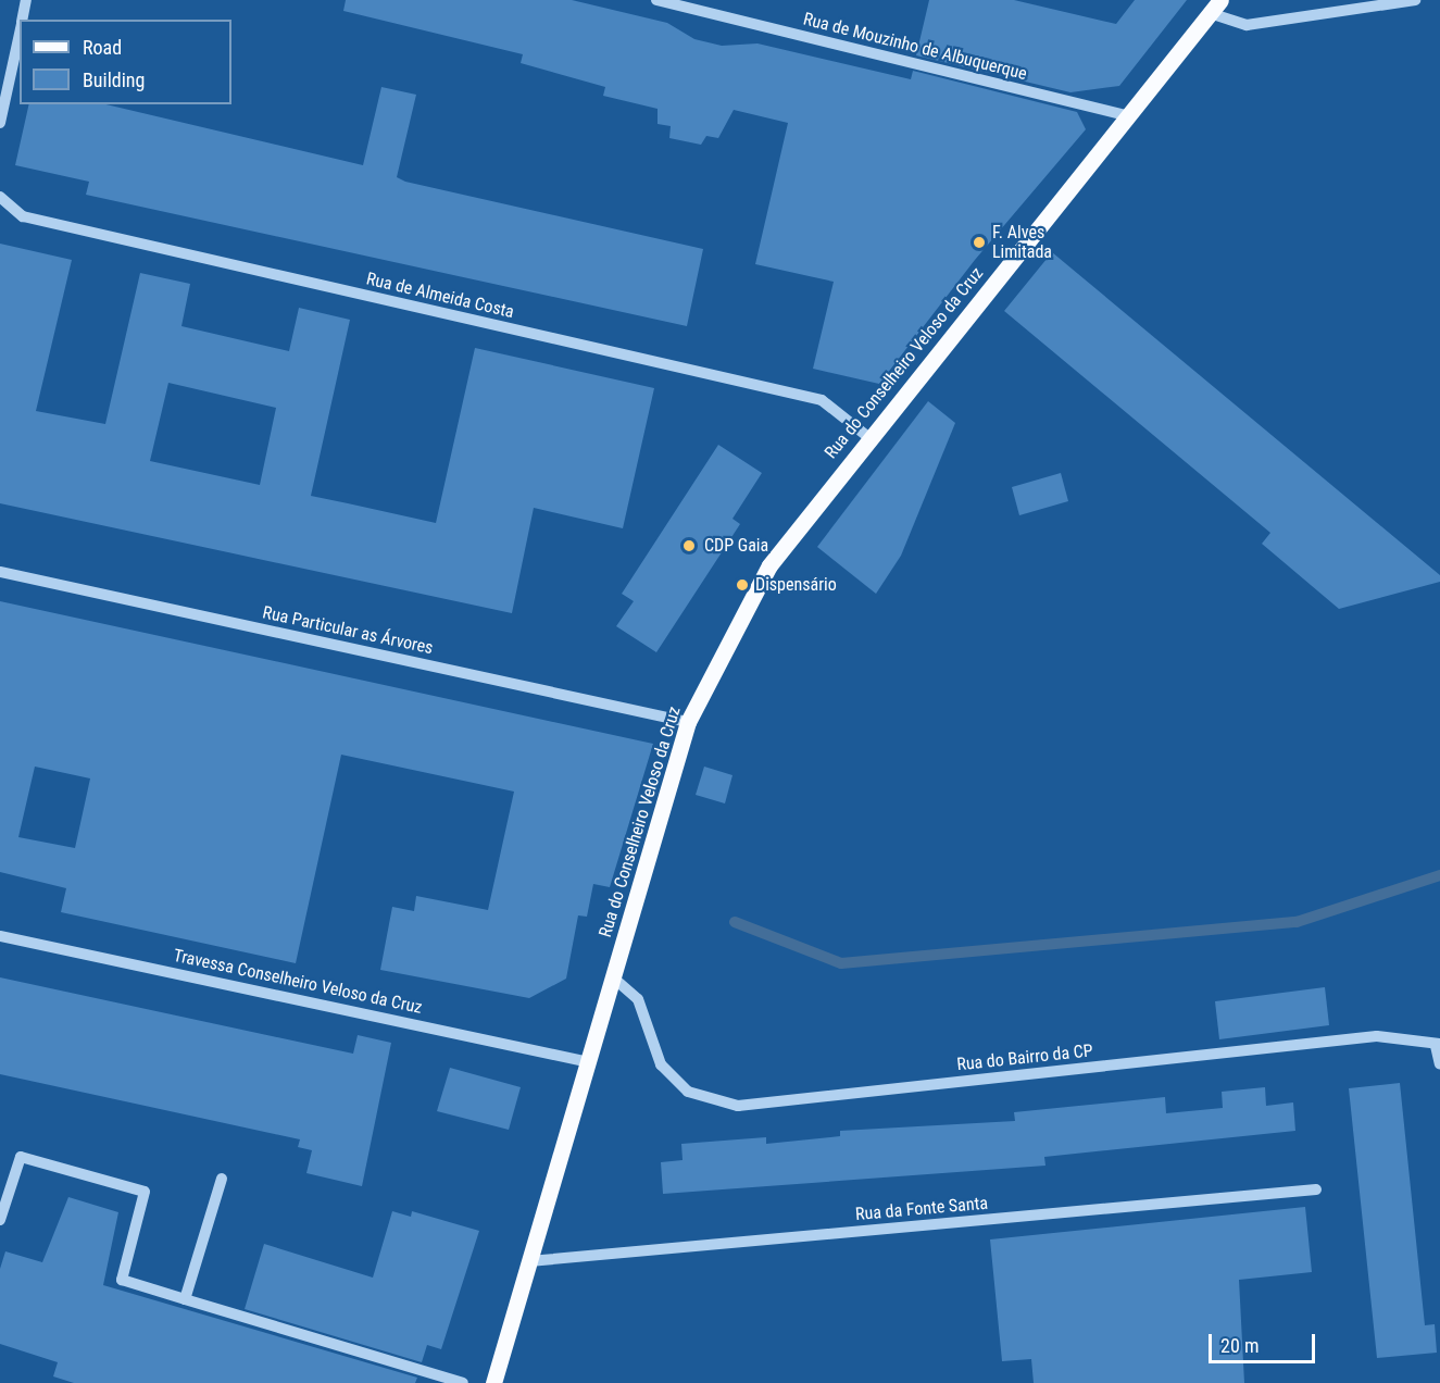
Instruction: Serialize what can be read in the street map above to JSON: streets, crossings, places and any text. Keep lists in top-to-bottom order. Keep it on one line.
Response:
{"streets":{"main road":["Rua do Conselheiro Veloso da Cruz"],"street":["Rua de Mouzinho de Albuquerque","Rua de Almeida Costa","Rua Particular as Árvores","Travessa Conselheiro Veloso da Cruz","Rua do Bairro da CP","Rua da Fonte Santa"]},"crossings":[["Rua de Mouzinho de Albuquerque","Rua do Conselheiro Veloso da Cruz"],["Rua de Almeida Costa","Rua do Conselheiro Veloso da Cruz"],["Rua do Conselheiro Veloso da Cruz","Rua Particular as Árvores"],["Rua do Conselheiro Veloso da Cruz","Travessa Conselheiro Veloso da Cruz"],["Rua do Conselheiro Veloso da Cruz","Rua do Bairro da CP"],["Rua do Conselheiro Veloso da Cruz","Rua da Fonte Santa"]],"places":["F. Alves Limitada","CDP Gaia","Dispensário"],"legend":["Road","Building"],"scale_bar":"20 m"}
